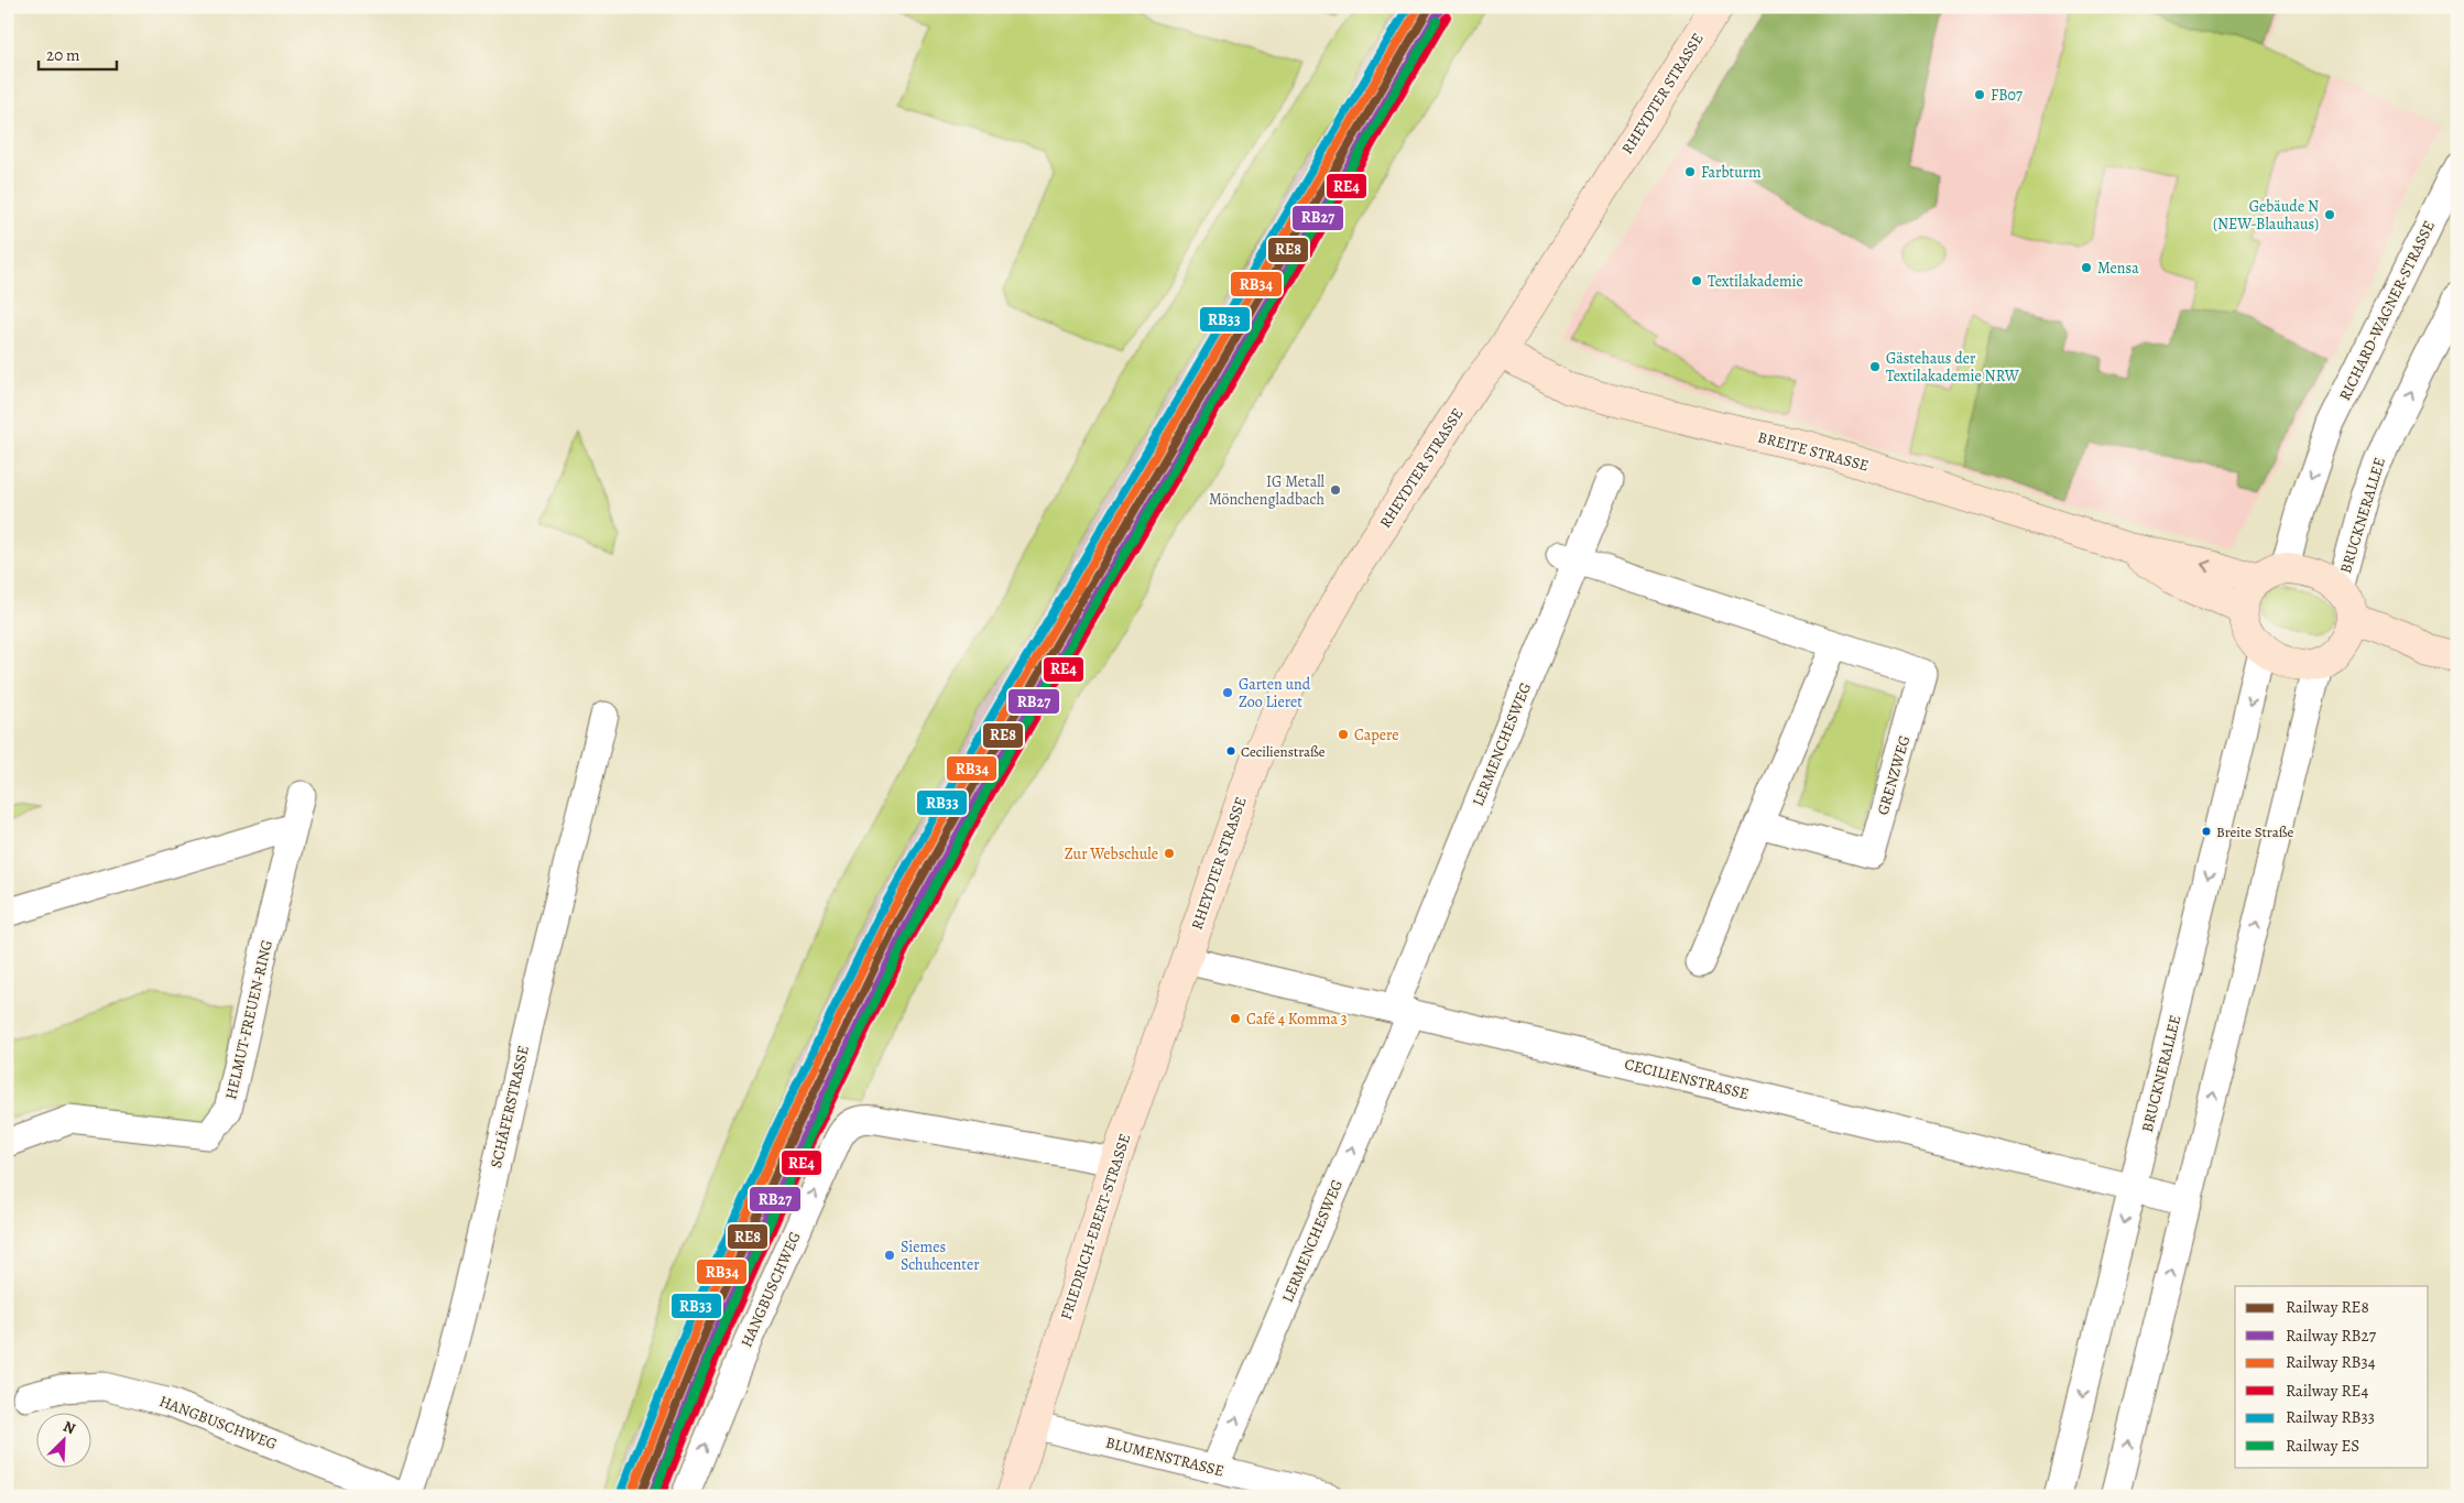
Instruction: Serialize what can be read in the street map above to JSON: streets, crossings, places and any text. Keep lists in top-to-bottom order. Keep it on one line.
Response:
{"streets":{"main road":["RHEYDTER STRASSE","BREITE STRASSE","FRIEDRICH-EBERT-STRASSE"],"street":["RICHARD-WAGNER-STRASSE","BRUCKNERALLEE","LERMENCHESWEG","GRENZWEG","HELMUT-FREUEN-RING","CECILIENSTRASSE","SCHÄFERSTRASSE","HANGBUSCHWEG","BLUMENSTRASSE"]},"crossings":[["RHEYDTER STRASSE","BREITE STRASSE"],["RHEYDTER STRASSE","CECILIENSTRASSE"],["RHEYDTER STRASSE","FRIEDRICH-EBERT-STRASSE"],["RICHARD-WAGNER-STRASSE","BREITE STRASSE"],["RICHARD-WAGNER-STRASSE","BRUCKNERALLEE"],["BREITE STRASSE","BRUCKNERALLEE"],["BRUCKNERALLEE","CECILIENSTRASSE"],["LERMENCHESWEG","GRENZWEG"],["LERMENCHESWEG","CECILIENSTRASSE"],["LERMENCHESWEG","BLUMENSTRASSE"],["CECILIENSTRASSE","FRIEDRICH-EBERT-STRASSE"],["FRIEDRICH-EBERT-STRASSE","HANGBUSCHWEG"],["FRIEDRICH-EBERT-STRASSE","BLUMENSTRASSE"]],"one_way":["RICHARD-WAGNER-STRASSE","LERMENCHESWEG","HANGBUSCHWEG"],"places":["FB07","Farbturm","Gebäude N (NEW-Blauhaus)","Mensa","Textilakademie","Gästehaus der Textilakademie NRW","IG Metall Mönchengladbach","Garten und Zoo Lieret","Capere","Cecilienstraße","Breite Straße","Zur Webschule","Café 4 Komma 3","Siemes Schuhcenter"],"lines":["rail line RE8","rail line RB34","rail line RB33","rail line RB27","rail line RE4","rail line ES"],"legend":["Railway RE8","Railway RB27","Railway RB34","Railway RE4","Railway RB33","Railway ES"],"scale_bar":"20 m","north":"top right"}
